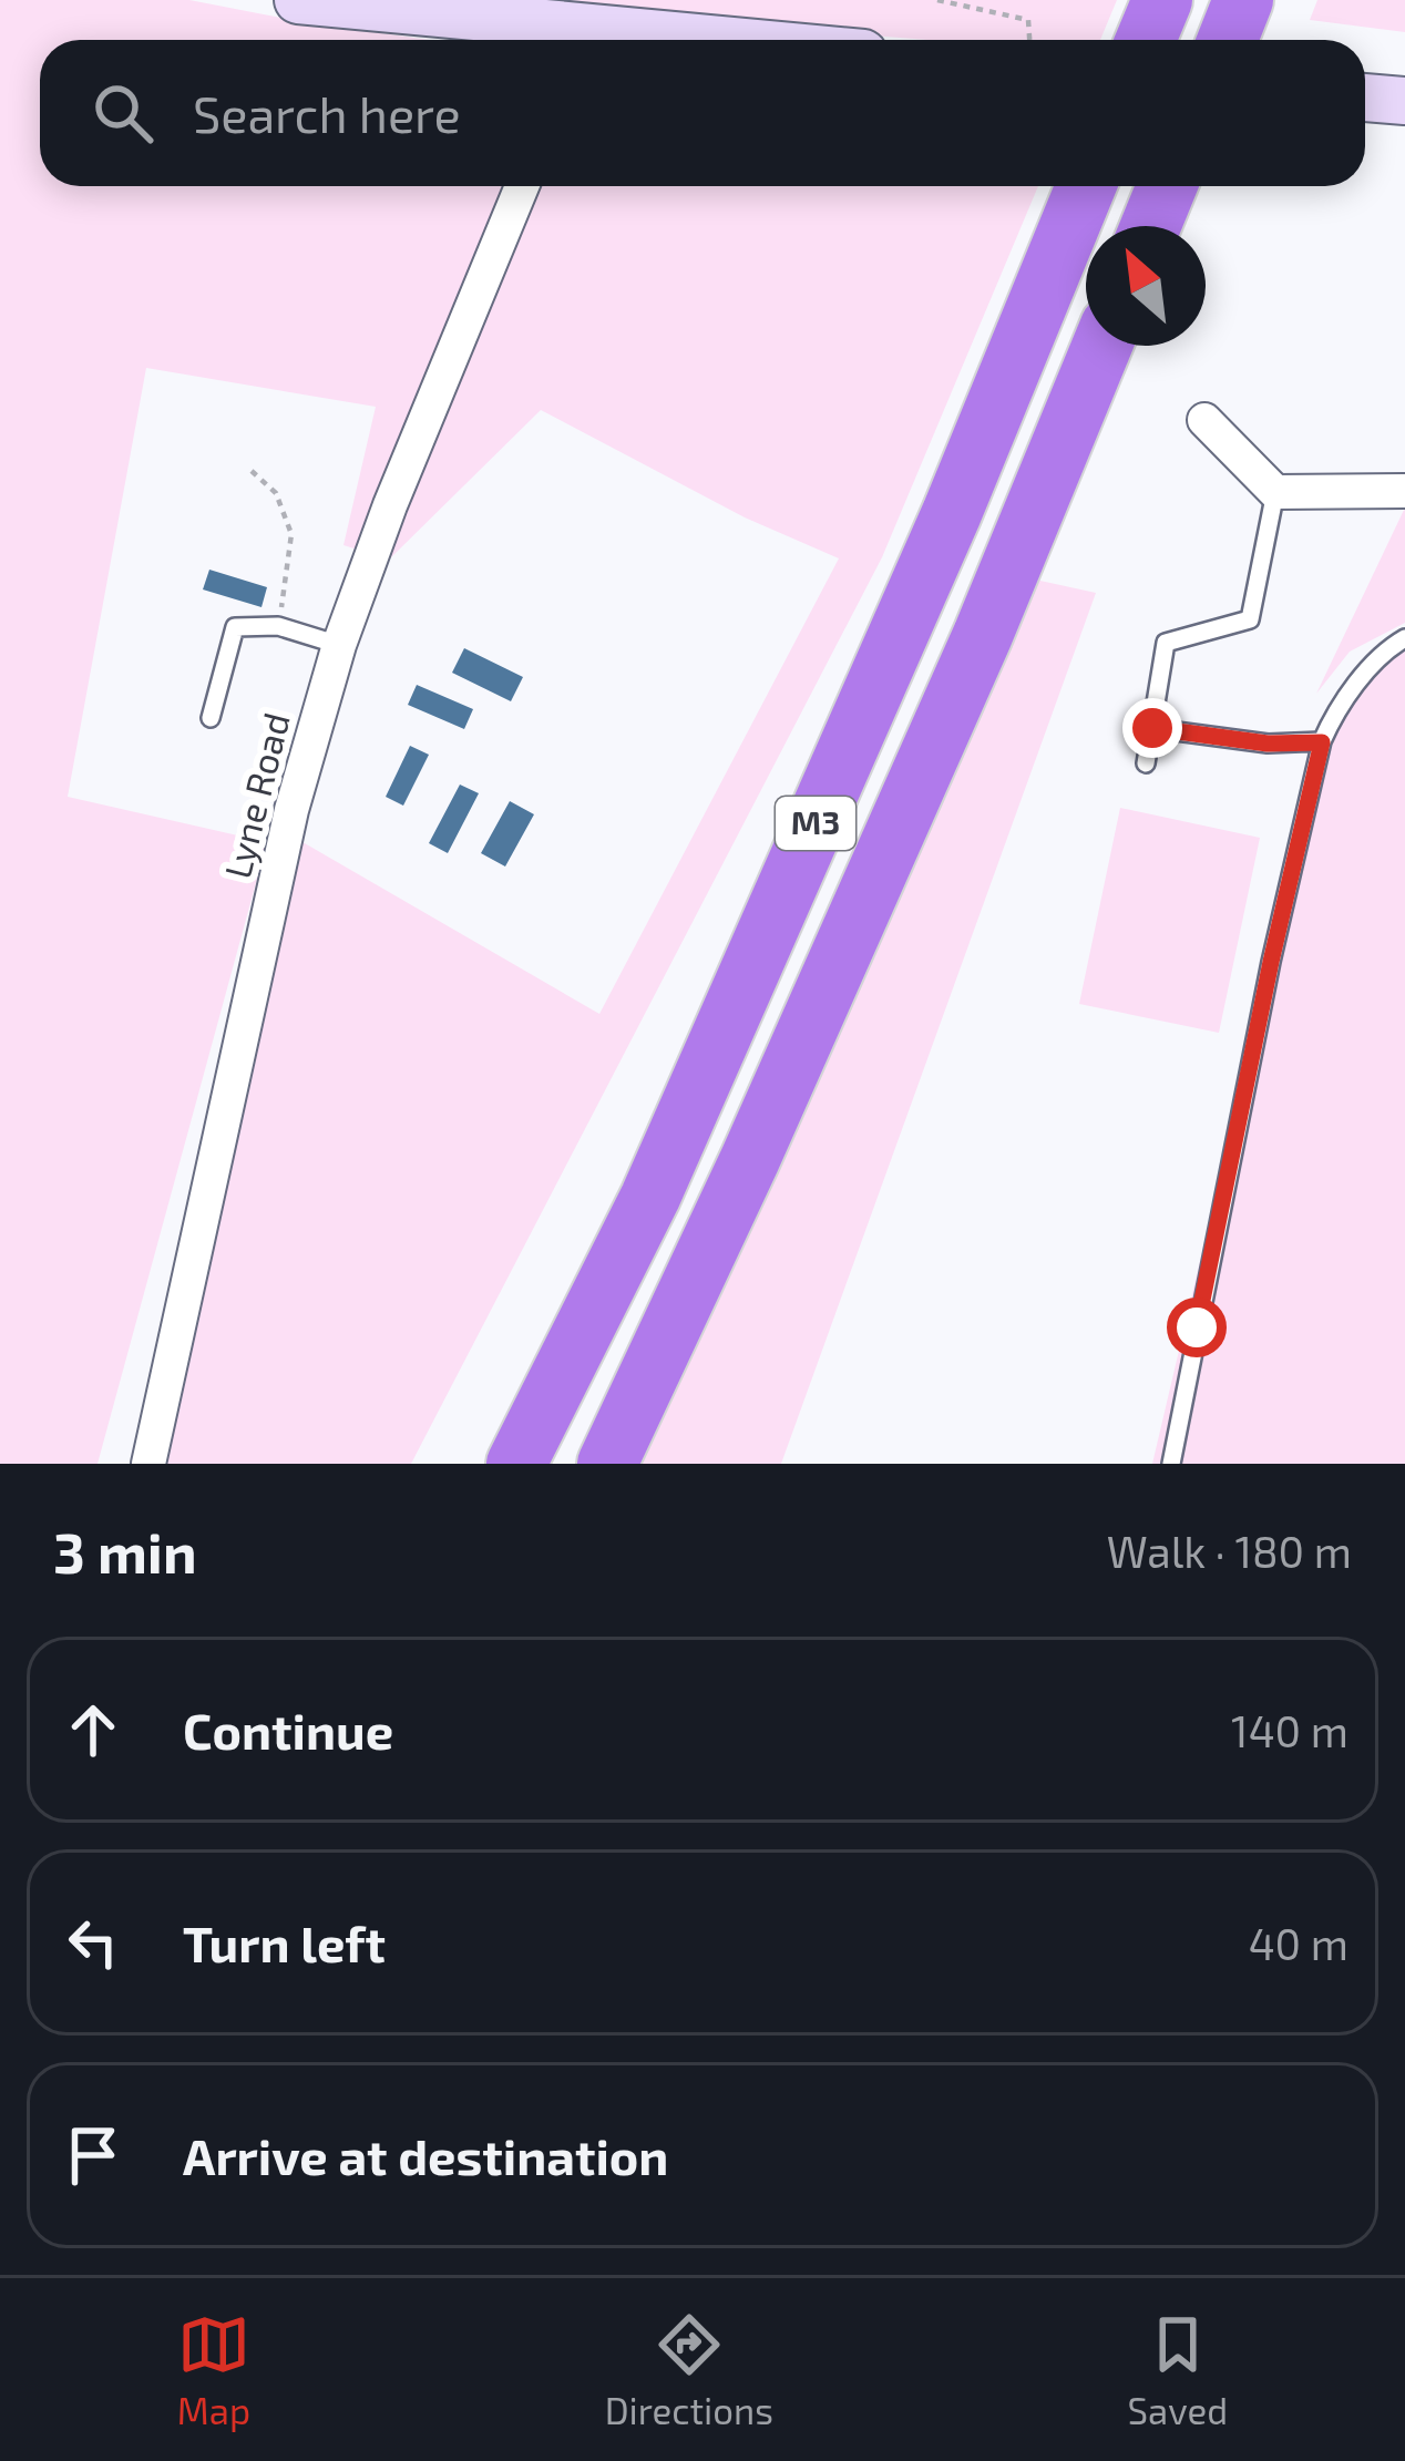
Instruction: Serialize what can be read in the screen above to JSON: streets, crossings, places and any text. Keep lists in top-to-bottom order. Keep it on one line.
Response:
{"streets":{"highway":["M3"],"street":["Lyne Road"]},"north":"top left","page":{"search":"Search here","heading":["3 min","Walk · 180 m"],"list":[["Continue","140 m"],["Turn left","40 m"],"Arrive at destination"],"nav":["Map","Directions","Saved"]}}
